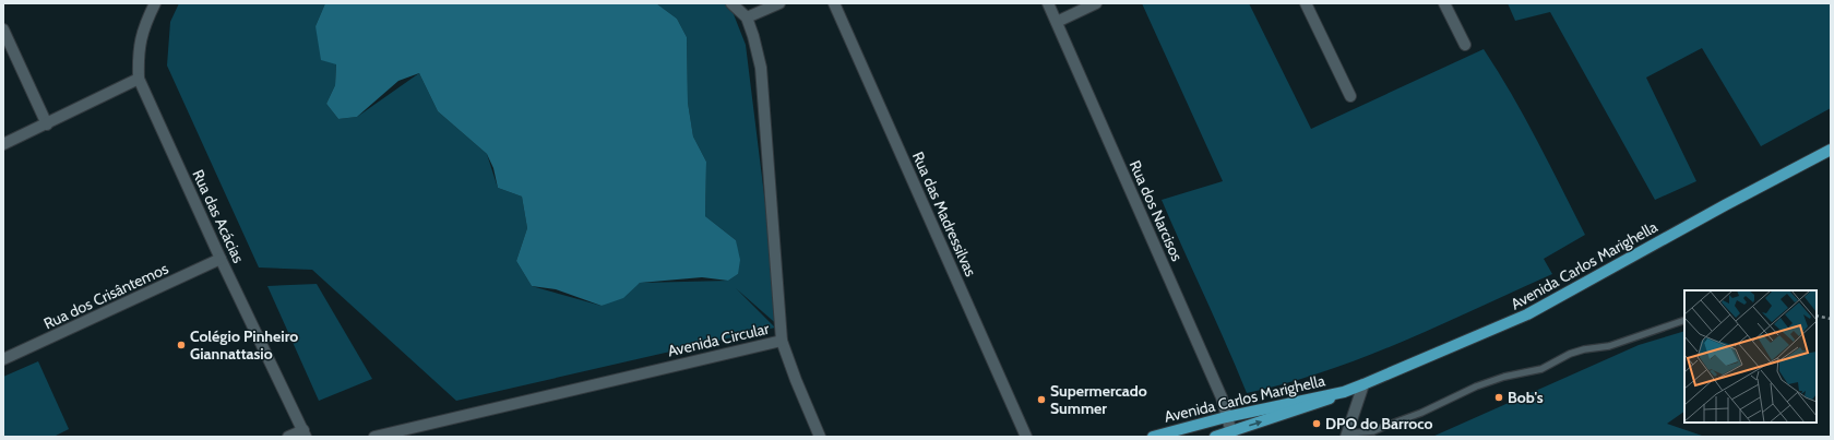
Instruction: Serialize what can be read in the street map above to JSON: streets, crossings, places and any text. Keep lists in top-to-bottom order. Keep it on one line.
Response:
{"streets":{"main road":["Avenida Carlos Marighella"],"street":["Rua dos Narcisos","Rua das Madressilvas","Rua das Acácias","Rua dos Crisântemos","Avenida Circular"]},"crossings":[["Rua dos Narcisos","Avenida Carlos Marighella"],["Rua das Acácias","Rua dos Crisântemos"]],"places":["Colégio Pinheiro Giannattasio","Bob's","Supermercado Summer","DPO do Barroco"]}
